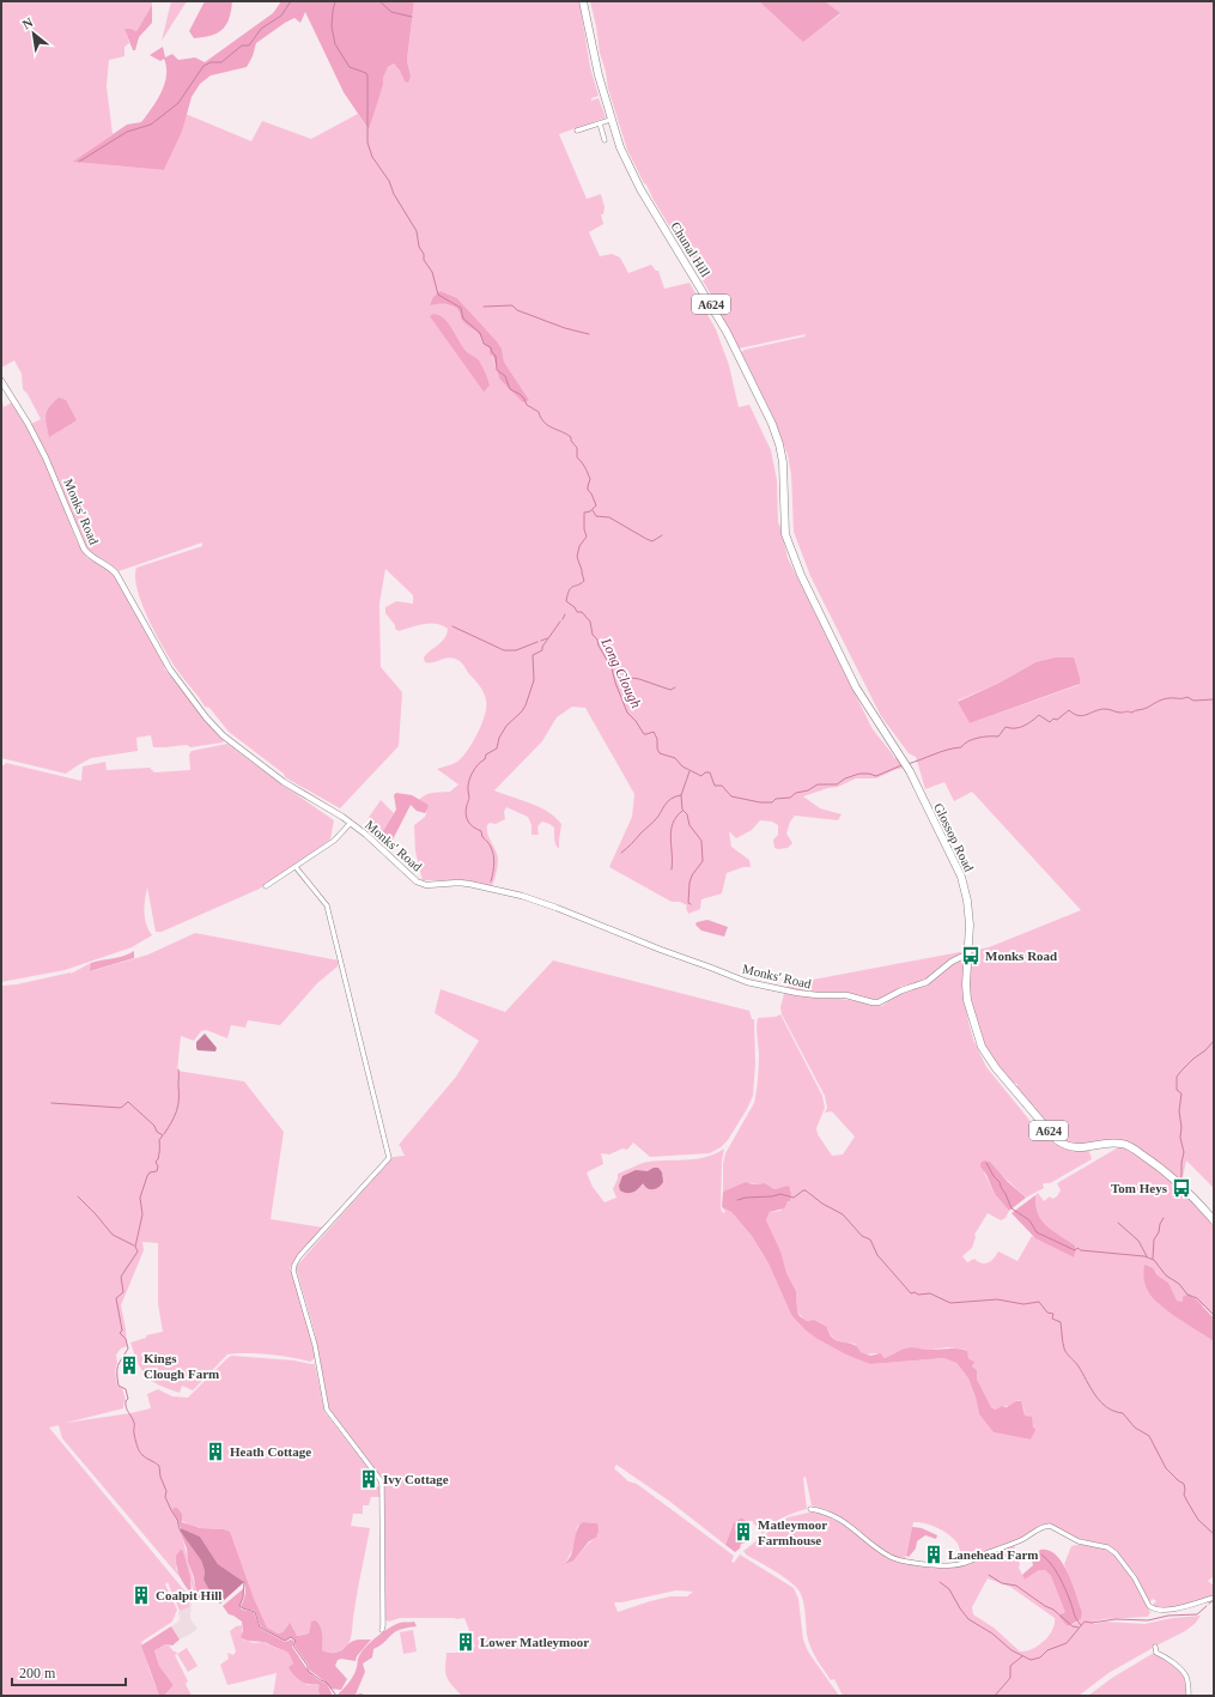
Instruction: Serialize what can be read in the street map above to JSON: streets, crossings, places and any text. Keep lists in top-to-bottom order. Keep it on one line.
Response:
{"streets":{"main road":["Chunal Hill","A624","Glossop Road"],"street":["Monks' Road"]},"crossings":[["Chunal Hill","Glossop Road"],["Monks' Road","Glossop Road"]],"water":["Long Clough"],"places":{"bus stop":["Monks Road","Tom Heys"],"building":["Kings Clough Farm","Heath Cottage","Ivy Cottage","Matleymoor Farmhouse","Lanehead Farm","Coalpit Hill","Lower Matleymoor"]},"scale_bar":"200 m","north":"top left"}
